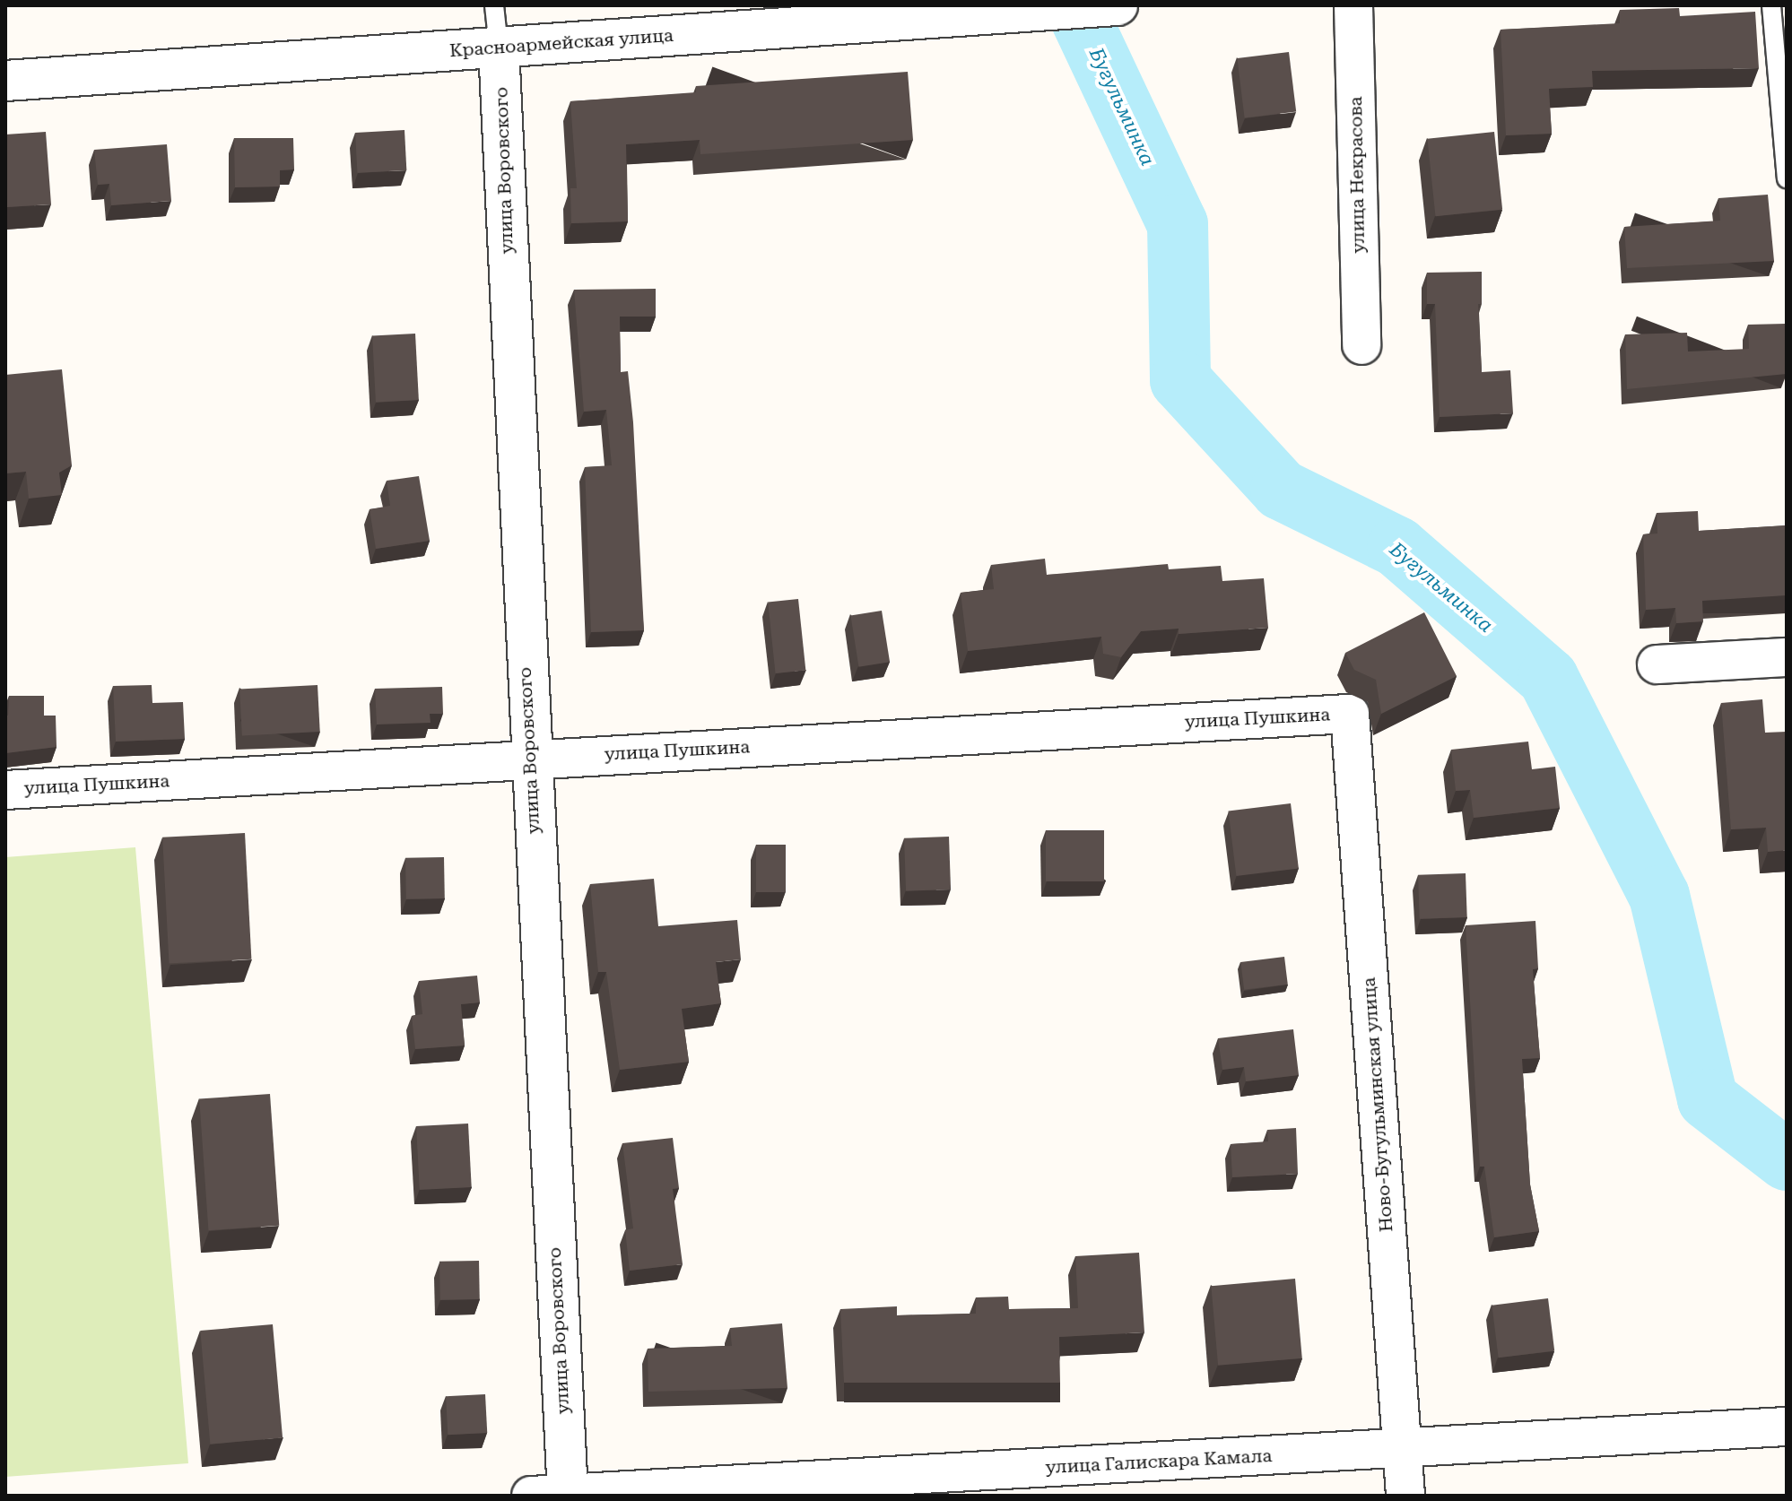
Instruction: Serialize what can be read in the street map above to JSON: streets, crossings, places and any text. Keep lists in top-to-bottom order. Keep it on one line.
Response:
{"streets":{"street":["Красноармейская улица","улица Воровского","улица Некрасова","улица Пушкина","Ново-Бугульминская улица","улица Галискара Камала"]},"crossings":[["Красноармейская улица","улица Воровского"],["улица Воровского","улица Пушкина"],["улица Воровского","улица Галискара Камала"],["улица Пушкина","Ново-Бугульминская улица"],["Ново-Бугульминская улица","улица Галискара Камала"]],"water":["Бугульминка"]}
